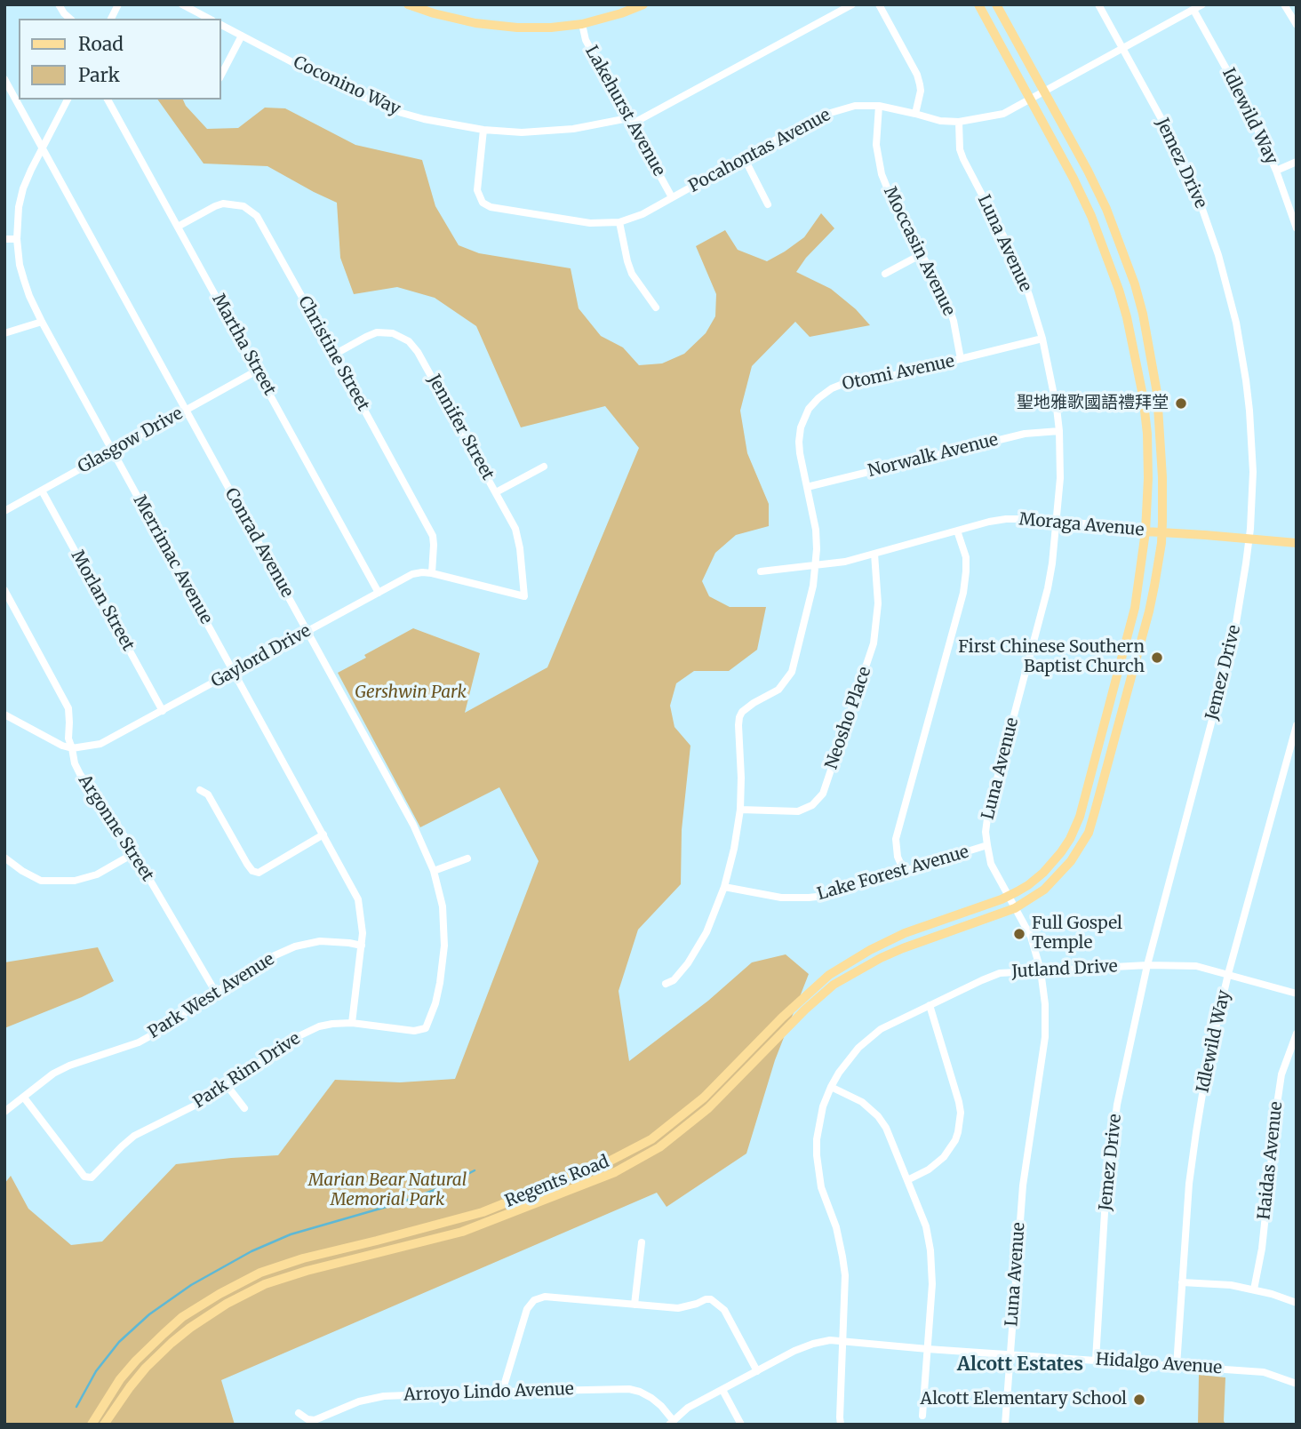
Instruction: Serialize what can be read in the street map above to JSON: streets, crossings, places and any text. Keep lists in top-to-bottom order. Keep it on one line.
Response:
{"streets":{"main road":["Moraga Avenue","Regents Road"],"street":["Coconino Way","Lakehurst Avenue","Idlewild Way","Pocahontas Avenue","Jemez Drive","Luna Avenue","Moccasin Avenue","Martha Street","Christine Street","Otomi Avenue","Jennifer Street","Glasgow Drive","Norwalk Avenue","Conrad Avenue","Merrimac Avenue","Morlan Street","Gaylord Drive","Neosho Place","Argonne Street","Lake Forest Avenue","Jutland Drive","Park West Avenue","Park Rim Drive","Haidas Avenue","Hidalgo Avenue","Arroyo Lindo Avenue"]},"crossings":[["Coconino Way","Lakehurst Avenue"],["Coconino Way","Pocahontas Avenue"],["Lakehurst Avenue","Pocahontas Avenue"],["Idlewild Way","Pocahontas Avenue"],["Idlewild Way","Jutland Drive"],["Idlewild Way","Hidalgo Avenue"],["Pocahontas Avenue","Jemez Drive"],["Pocahontas Avenue","Luna Avenue"],["Pocahontas Avenue","Moccasin Avenue"],["Pocahontas Avenue","Regents Road"],["Jemez Drive","Moraga Avenue"],["Jemez Drive","Jutland Drive"],["Jemez Drive","Hidalgo Avenue"],["Luna Avenue","Otomi Avenue"],["Luna Avenue","Norwalk Avenue"],["Luna Avenue","Moraga Avenue"],["Luna Avenue","Lake Forest Avenue"],["Luna Avenue","Jutland Drive"],["Luna Avenue","Regents Road"],["Luna Avenue","Hidalgo Avenue"],["Moccasin Avenue","Otomi Avenue"],["Martha Street","Christine Street"],["Martha Street","Glasgow Drive"],["Martha Street","Gaylord Drive"],["Christine Street","Jennifer Street"],["Christine Street","Gaylord Drive"],["Otomi Avenue","Norwalk Avenue"],["Jennifer Street","Gaylord Drive"],["Glasgow Drive","Conrad Avenue"],["Glasgow Drive","Merrimac Avenue"],["Glasgow Drive","Morlan Street"],["Moraga Avenue","Neosho Place"],["Moraga Avenue","Regents Road"],["Conrad Avenue","Merrimac Avenue"],["Conrad Avenue","Gaylord Drive"],["Conrad Avenue","Park Rim Drive"],["Merrimac Avenue","Gaylord Drive"],["Merrimac Avenue","Park West Avenue"],["Merrimac Avenue","Park Rim Drive"],["Morlan Street","Gaylord Drive"],["Gaylord Drive","Argonne Street"],["Argonne Street","Park West Avenue"],["Jutland Drive","Hidalgo Avenue"],["Park West Avenue","Park Rim Drive"],["Hidalgo Avenue","Arroyo Lindo Avenue"]],"districts":["Alcott Estates"],"parks":["Gershwin Park","Marian Bear Natural Memorial Park"],"places":["聖地雅歌國語禮拜堂","First Chinese Southern Baptist Church","Full Gospel Temple","Alcott Elementary School"],"legend":["Road","Park"]}
